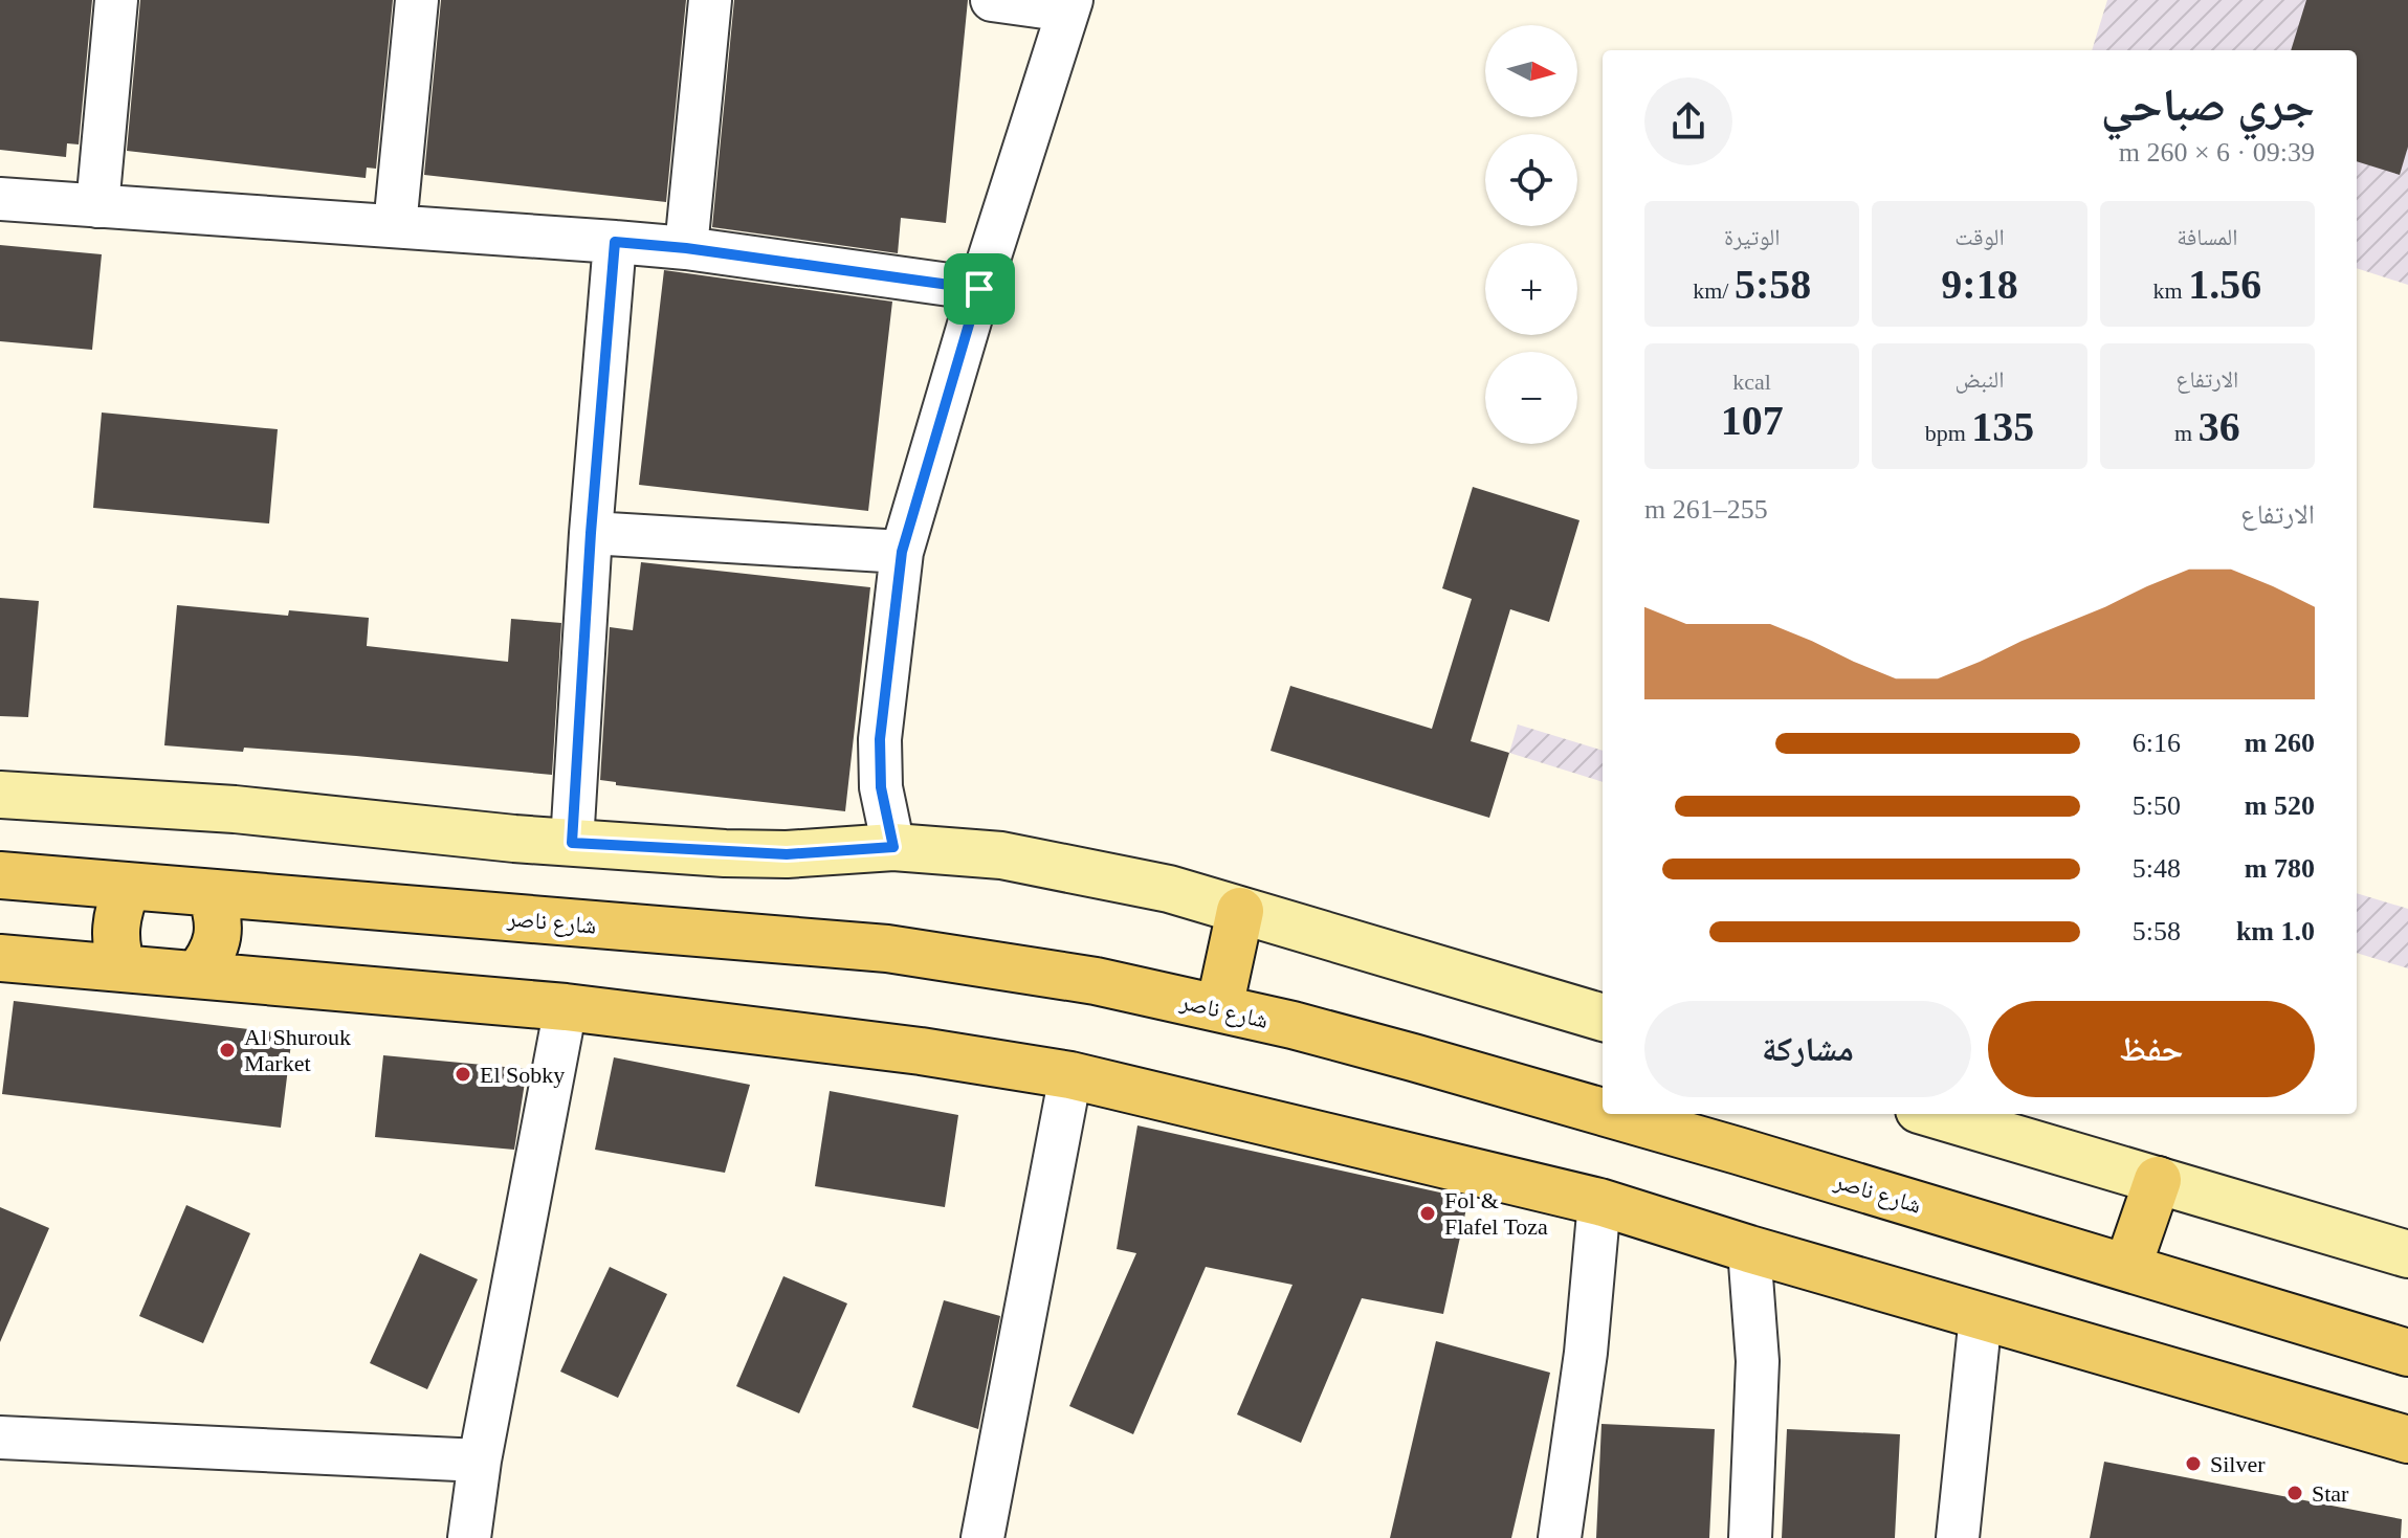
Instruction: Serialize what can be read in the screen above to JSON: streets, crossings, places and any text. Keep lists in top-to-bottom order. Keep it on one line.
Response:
{"streets":{"main road":["شارع ناصر"]},"places":["Al Shurouk Market","El Sobky","Fol & Flafel Toza","Silver","Star"],"north":"right","page":{"map_buttons":["+","−"],"heading":["جري صباحي","09:39 · 6 × 260 m"],"stats":[["المسافة","1.56 km"],["الوقت","9:18"],["الوتيرة","5:58 /km"],["الارتفاع","36 m"],["النبض","135 bpm"],["kcal","107"]],"chart":["الارتفاع","255–261 m"],"list":[{"name":"260 m","note":"6:16"},{"name":"520 m","note":"5:50"},{"name":"780 m","note":"5:48"},{"name":"1.0 km","note":"5:58"}],"buttons":["حفظ","مشاركة"]}}
